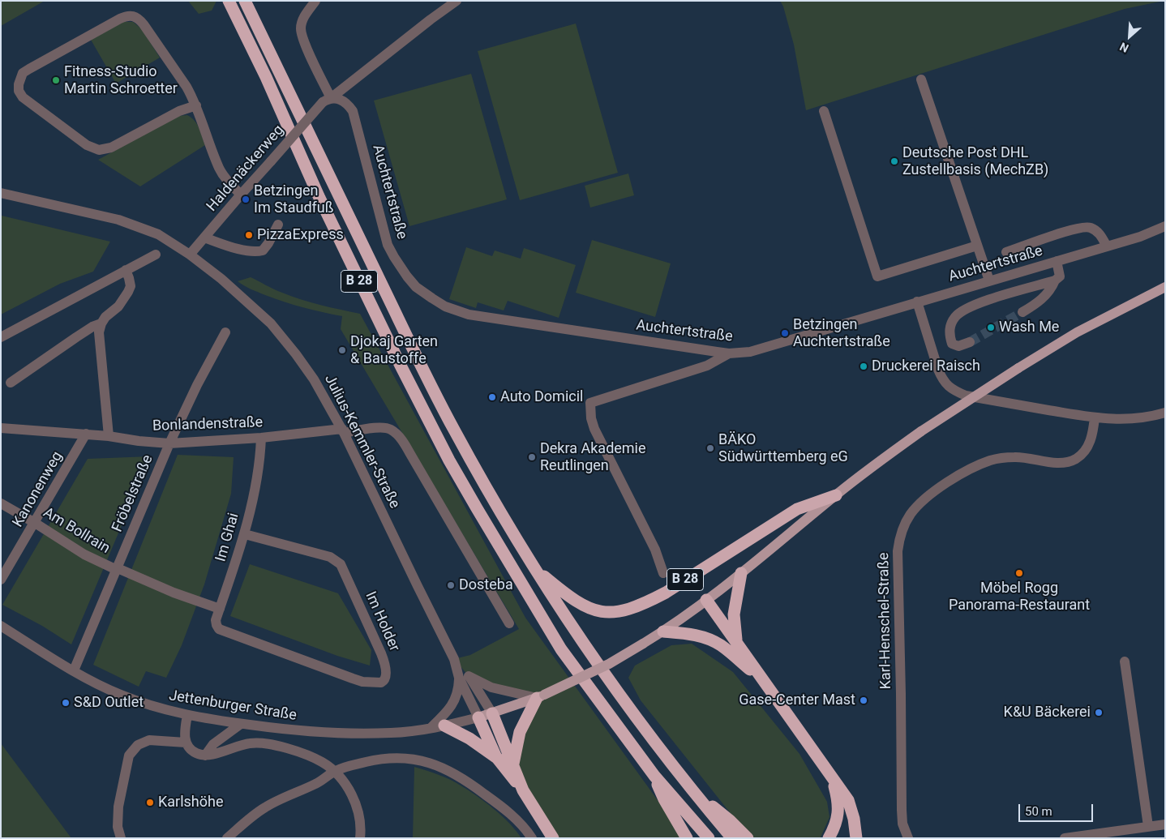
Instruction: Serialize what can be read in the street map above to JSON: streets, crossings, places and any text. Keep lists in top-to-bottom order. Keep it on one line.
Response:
{"streets":{"highway":["B 28"],"main road":["Jettenburger Straße"],"street":["Haldenäckerweg","Auchtertstraße","Bonlandenstraße","Julius-Kemmler-Straße","Kanonenweg","Fröbelstraße","Am Bollrain","Im Ghai","Karl-Henschel-Straße","Im Holder"]},"crossings":[["Haldenäckerweg","Auchtertstraße"],["Haldenäckerweg","Julius-Kemmler-Straße"],["B 28","Jettenburger Straße"],["Bonlandenstraße","Julius-Kemmler-Straße"],["Bonlandenstraße","Kanonenweg"],["Bonlandenstraße","Fröbelstraße"],["Bonlandenstraße","Im Ghai"],["Julius-Kemmler-Straße","Jettenburger Straße"],["Kanonenweg","Am Bollrain"],["Fröbelstraße","Am Bollrain"],["Fröbelstraße","Jettenburger Straße"],["Am Bollrain","Im Ghai"],["Im Ghai","Im Holder"]],"places":["Fitness-Studio Martin Schroetter","Deutsche Post DHL Zustellbasis (MechZB)","Betzingen Im Staudfuß","PizzaExpress","Wash Me","Betzingen Auchtertstraße","Djokaj Garten & Baustoffe","Druckerei Raisch","Auto Domicil","BÄKO Südwürttemberg eG","Dekra Akademie Reutlingen","Möbel Rogg Panorama-Restaurant","Dosteba","Gase-Center Mast","S&D Outlet","K&U Bäckerei","Karlshöhe"],"scale_bar":"50 m","north":"bottom left"}
